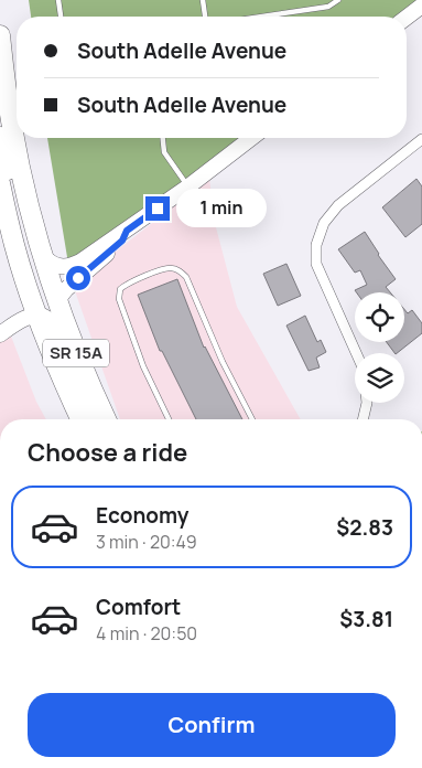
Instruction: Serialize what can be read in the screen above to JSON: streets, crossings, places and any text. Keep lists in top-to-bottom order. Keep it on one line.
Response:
{"streets":{"highway":["SR 15A"]},"page":{"banner":["South Adelle Avenue","South Adelle Avenue"],"bubble":"1 min","heading":"Choose a ride","list":[{"name":"Economy","note":"3 min · 20:49","value":"$2.83"},{"name":"Comfort","note":"4 min · 20:50","value":"$3.81"}],"buttons":"Confirm"}}
